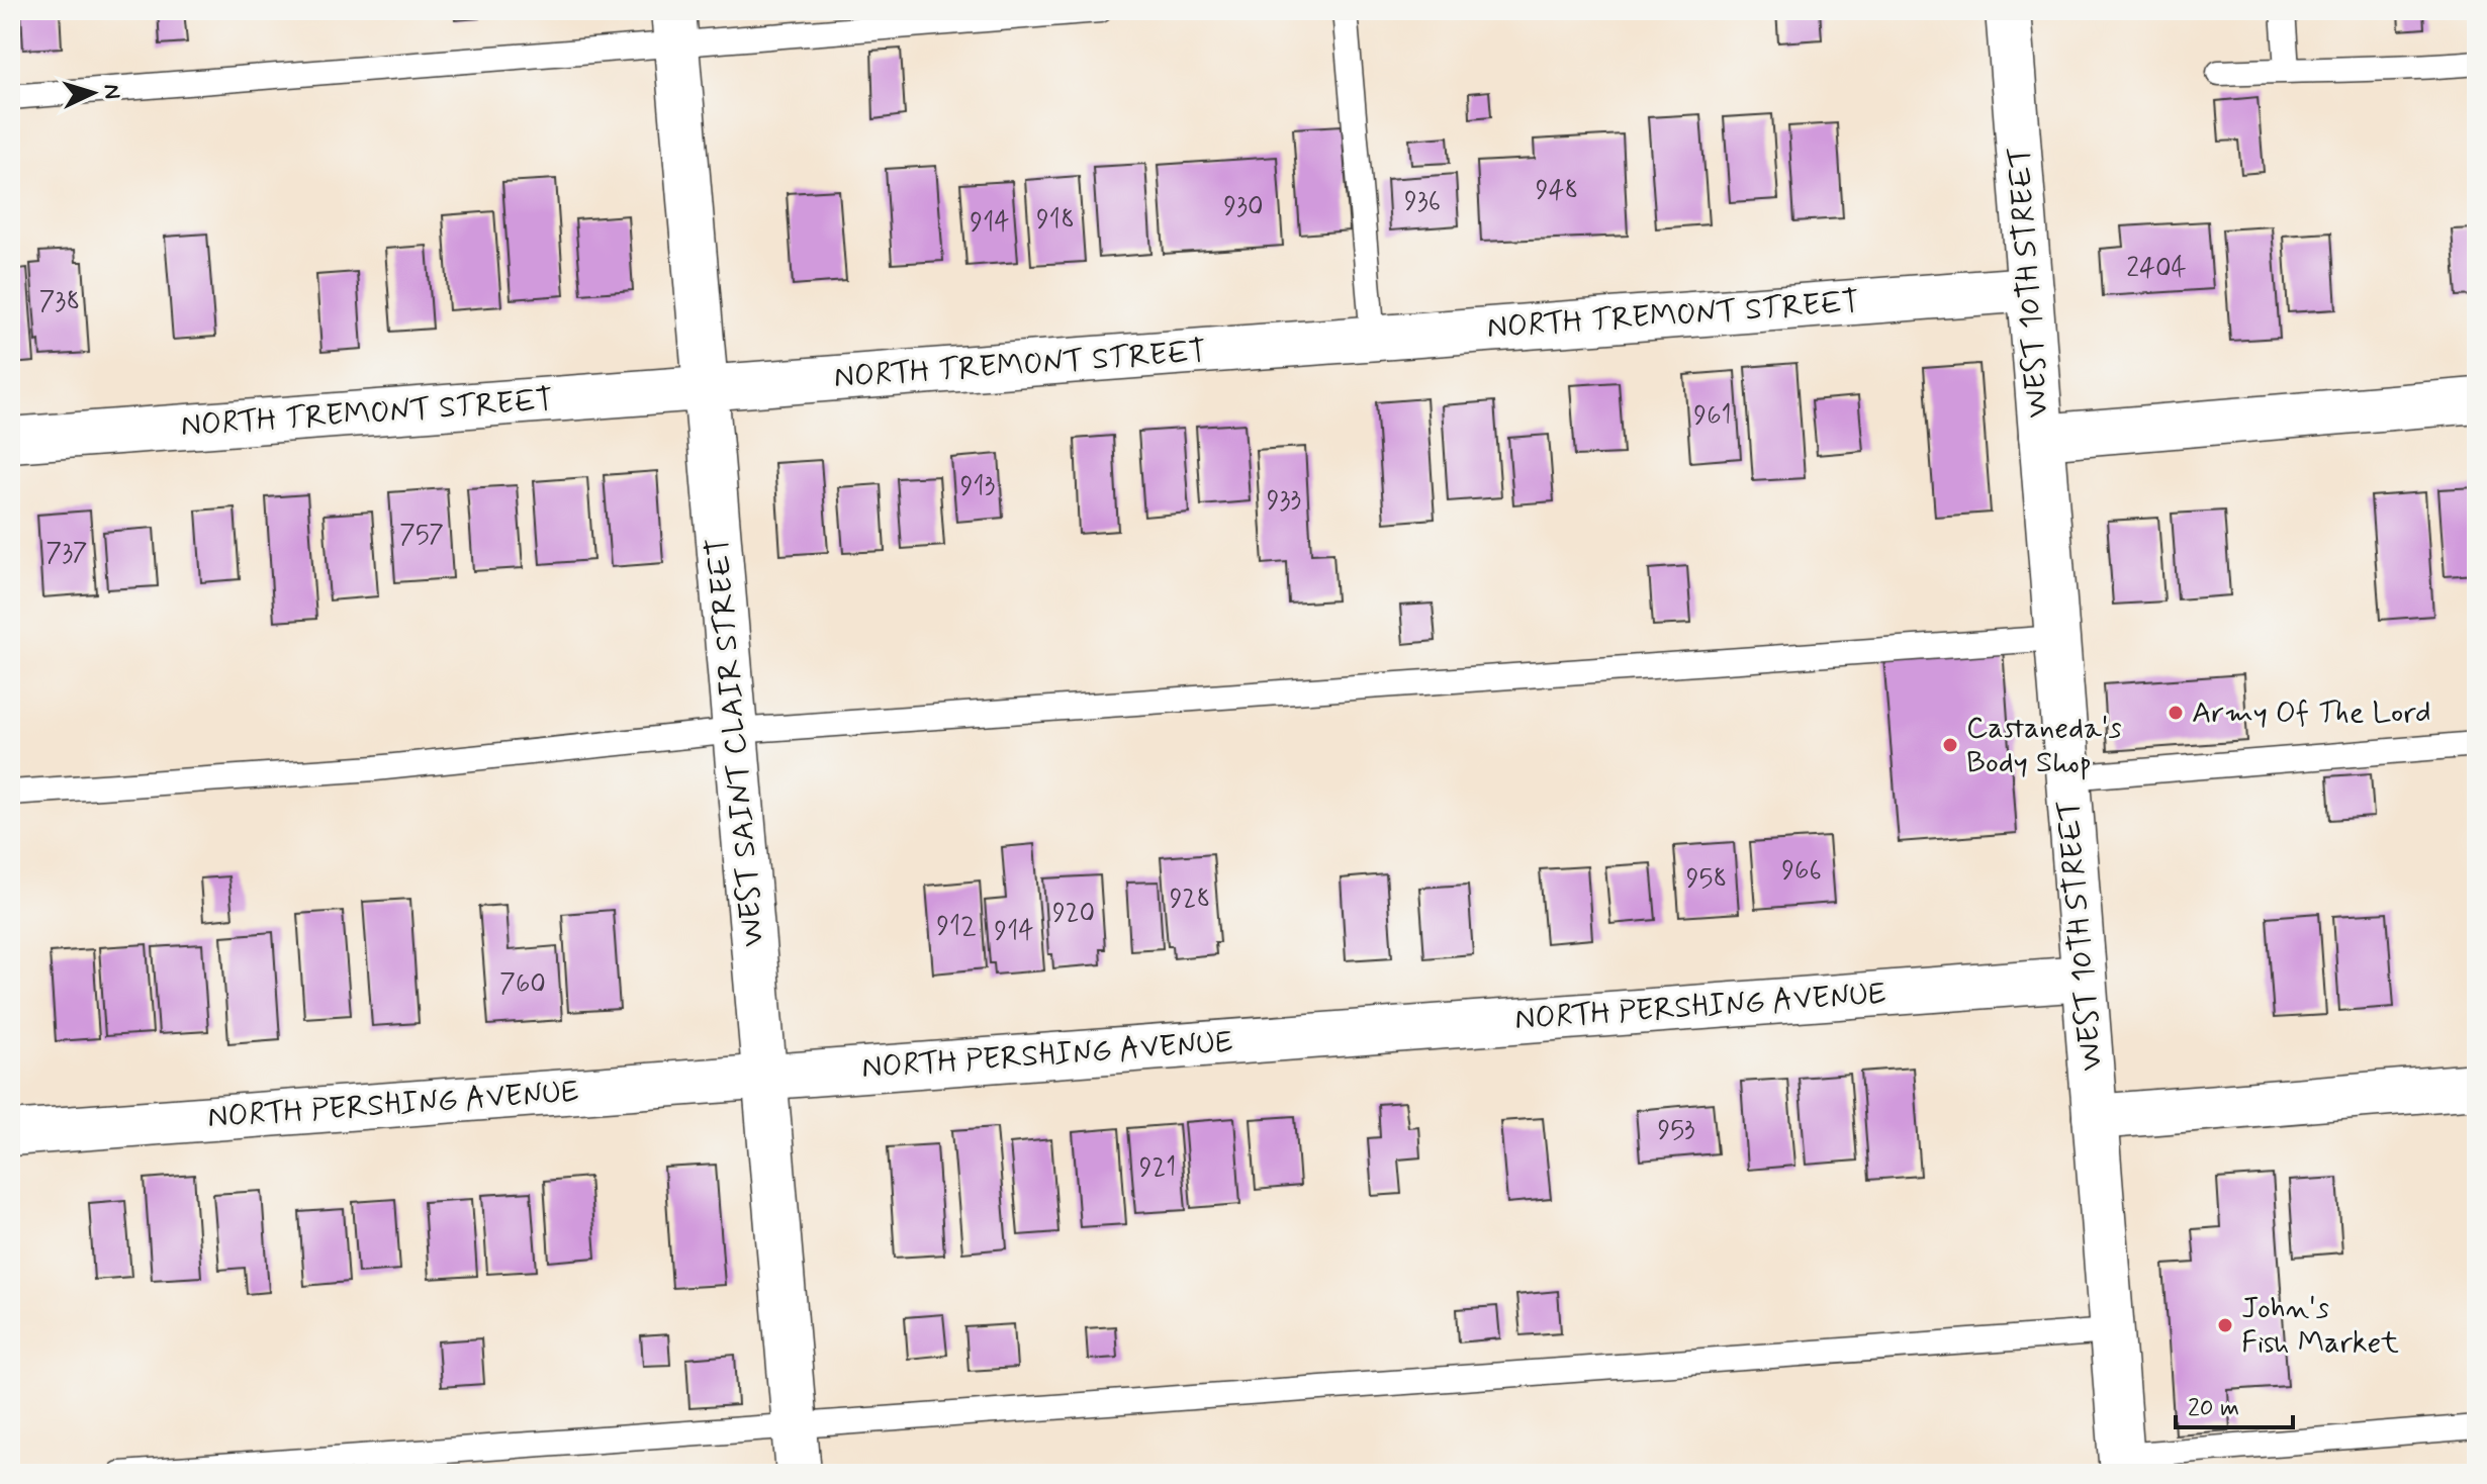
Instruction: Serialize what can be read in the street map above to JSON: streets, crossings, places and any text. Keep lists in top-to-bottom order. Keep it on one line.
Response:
{"streets":{"street":["WEST 10TH STREET","NORTH TREMONT STREET","WEST SAINT CLAIR STREET","NORTH PERSHING AVENUE"]},"crossings":[["WEST 10TH STREET","NORTH TREMONT STREET"],["WEST 10TH STREET","NORTH PERSHING AVENUE"],["NORTH TREMONT STREET","WEST SAINT CLAIR STREET"],["WEST SAINT CLAIR STREET","NORTH PERSHING AVENUE"]],"places":["Army Of The Lord","Castaneda's Body Shop","John's Fish Market"],"house_numbers":["948","936","930","918","914","2404","738","961","913","933","757","737","966","958","928","920","912","914","760","953","921"],"scale_bar":"20 m","north":"right"}
